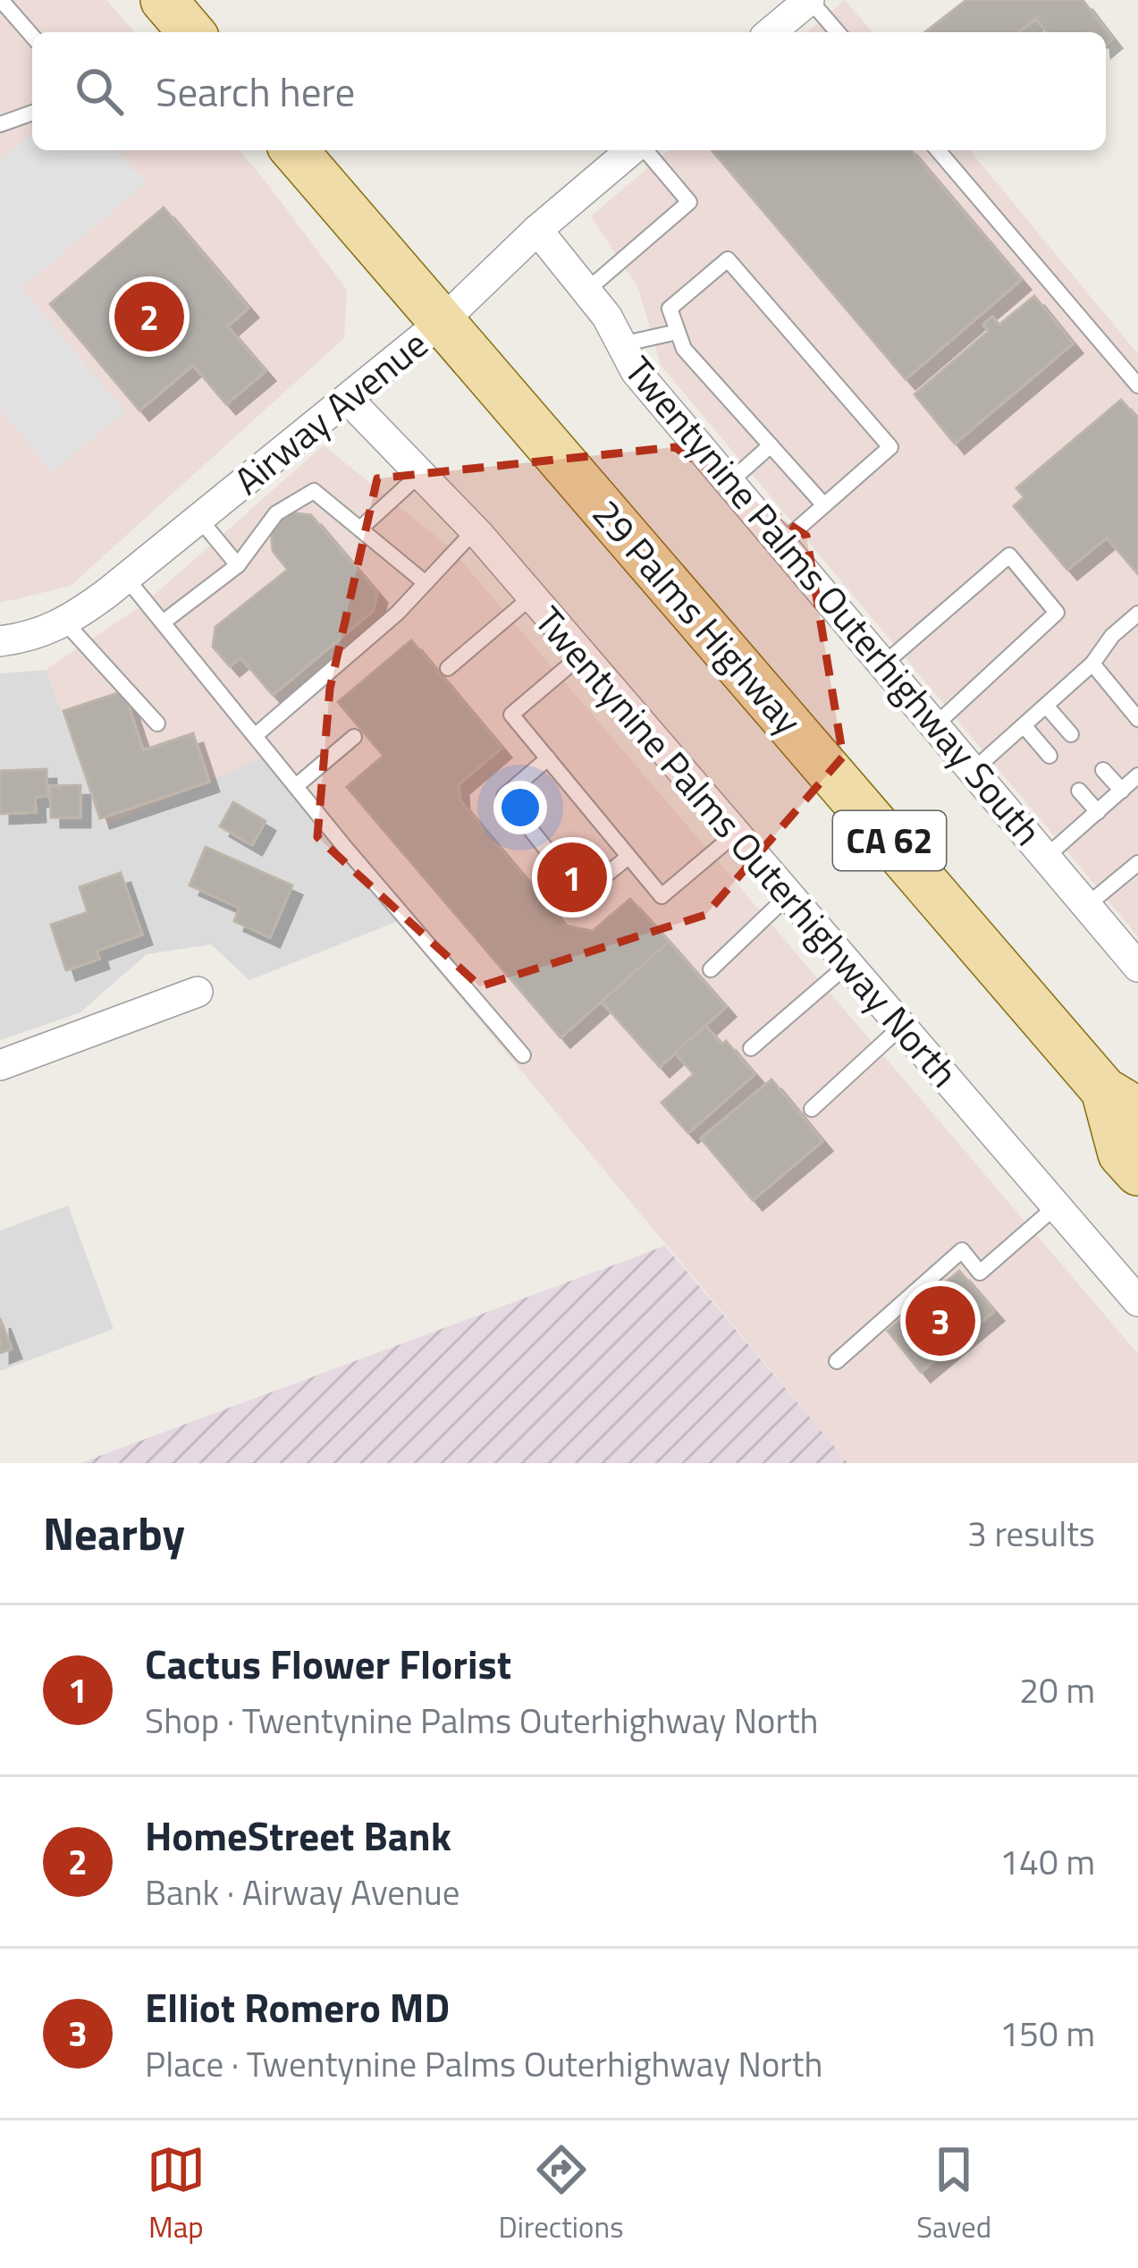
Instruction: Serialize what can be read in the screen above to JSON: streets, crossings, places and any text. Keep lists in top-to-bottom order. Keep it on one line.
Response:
{"streets":{"main road":["29 Palms Highway","CA 62"],"street":["Airway Avenue","Twentynine Palms Outerhighway South","Twentynine Palms Outerhighway North"]},"crossings":[["Airway Avenue","Twentynine Palms Outerhighway South"],["Airway Avenue","29 Palms Highway"],["Airway Avenue","Twentynine Palms Outerhighway North"]],"page":{"search":"Search here","pins":["2","1","3"],"heading":["Nearby","3 results"],"list":[{"mark":"1","name":"Cactus Flower Florist","note":"Shop · Twentynine Palms Outerhighway North","value":"20 m"},{"mark":"2","name":"HomeStreet Bank","note":"Bank · Airway Avenue","value":"140 m"},{"mark":"3","name":"Elliot Romero MD","note":"Place · Twentynine Palms Outerhighway North","value":"150 m"}],"nav":["Map","Directions","Saved"]}}
